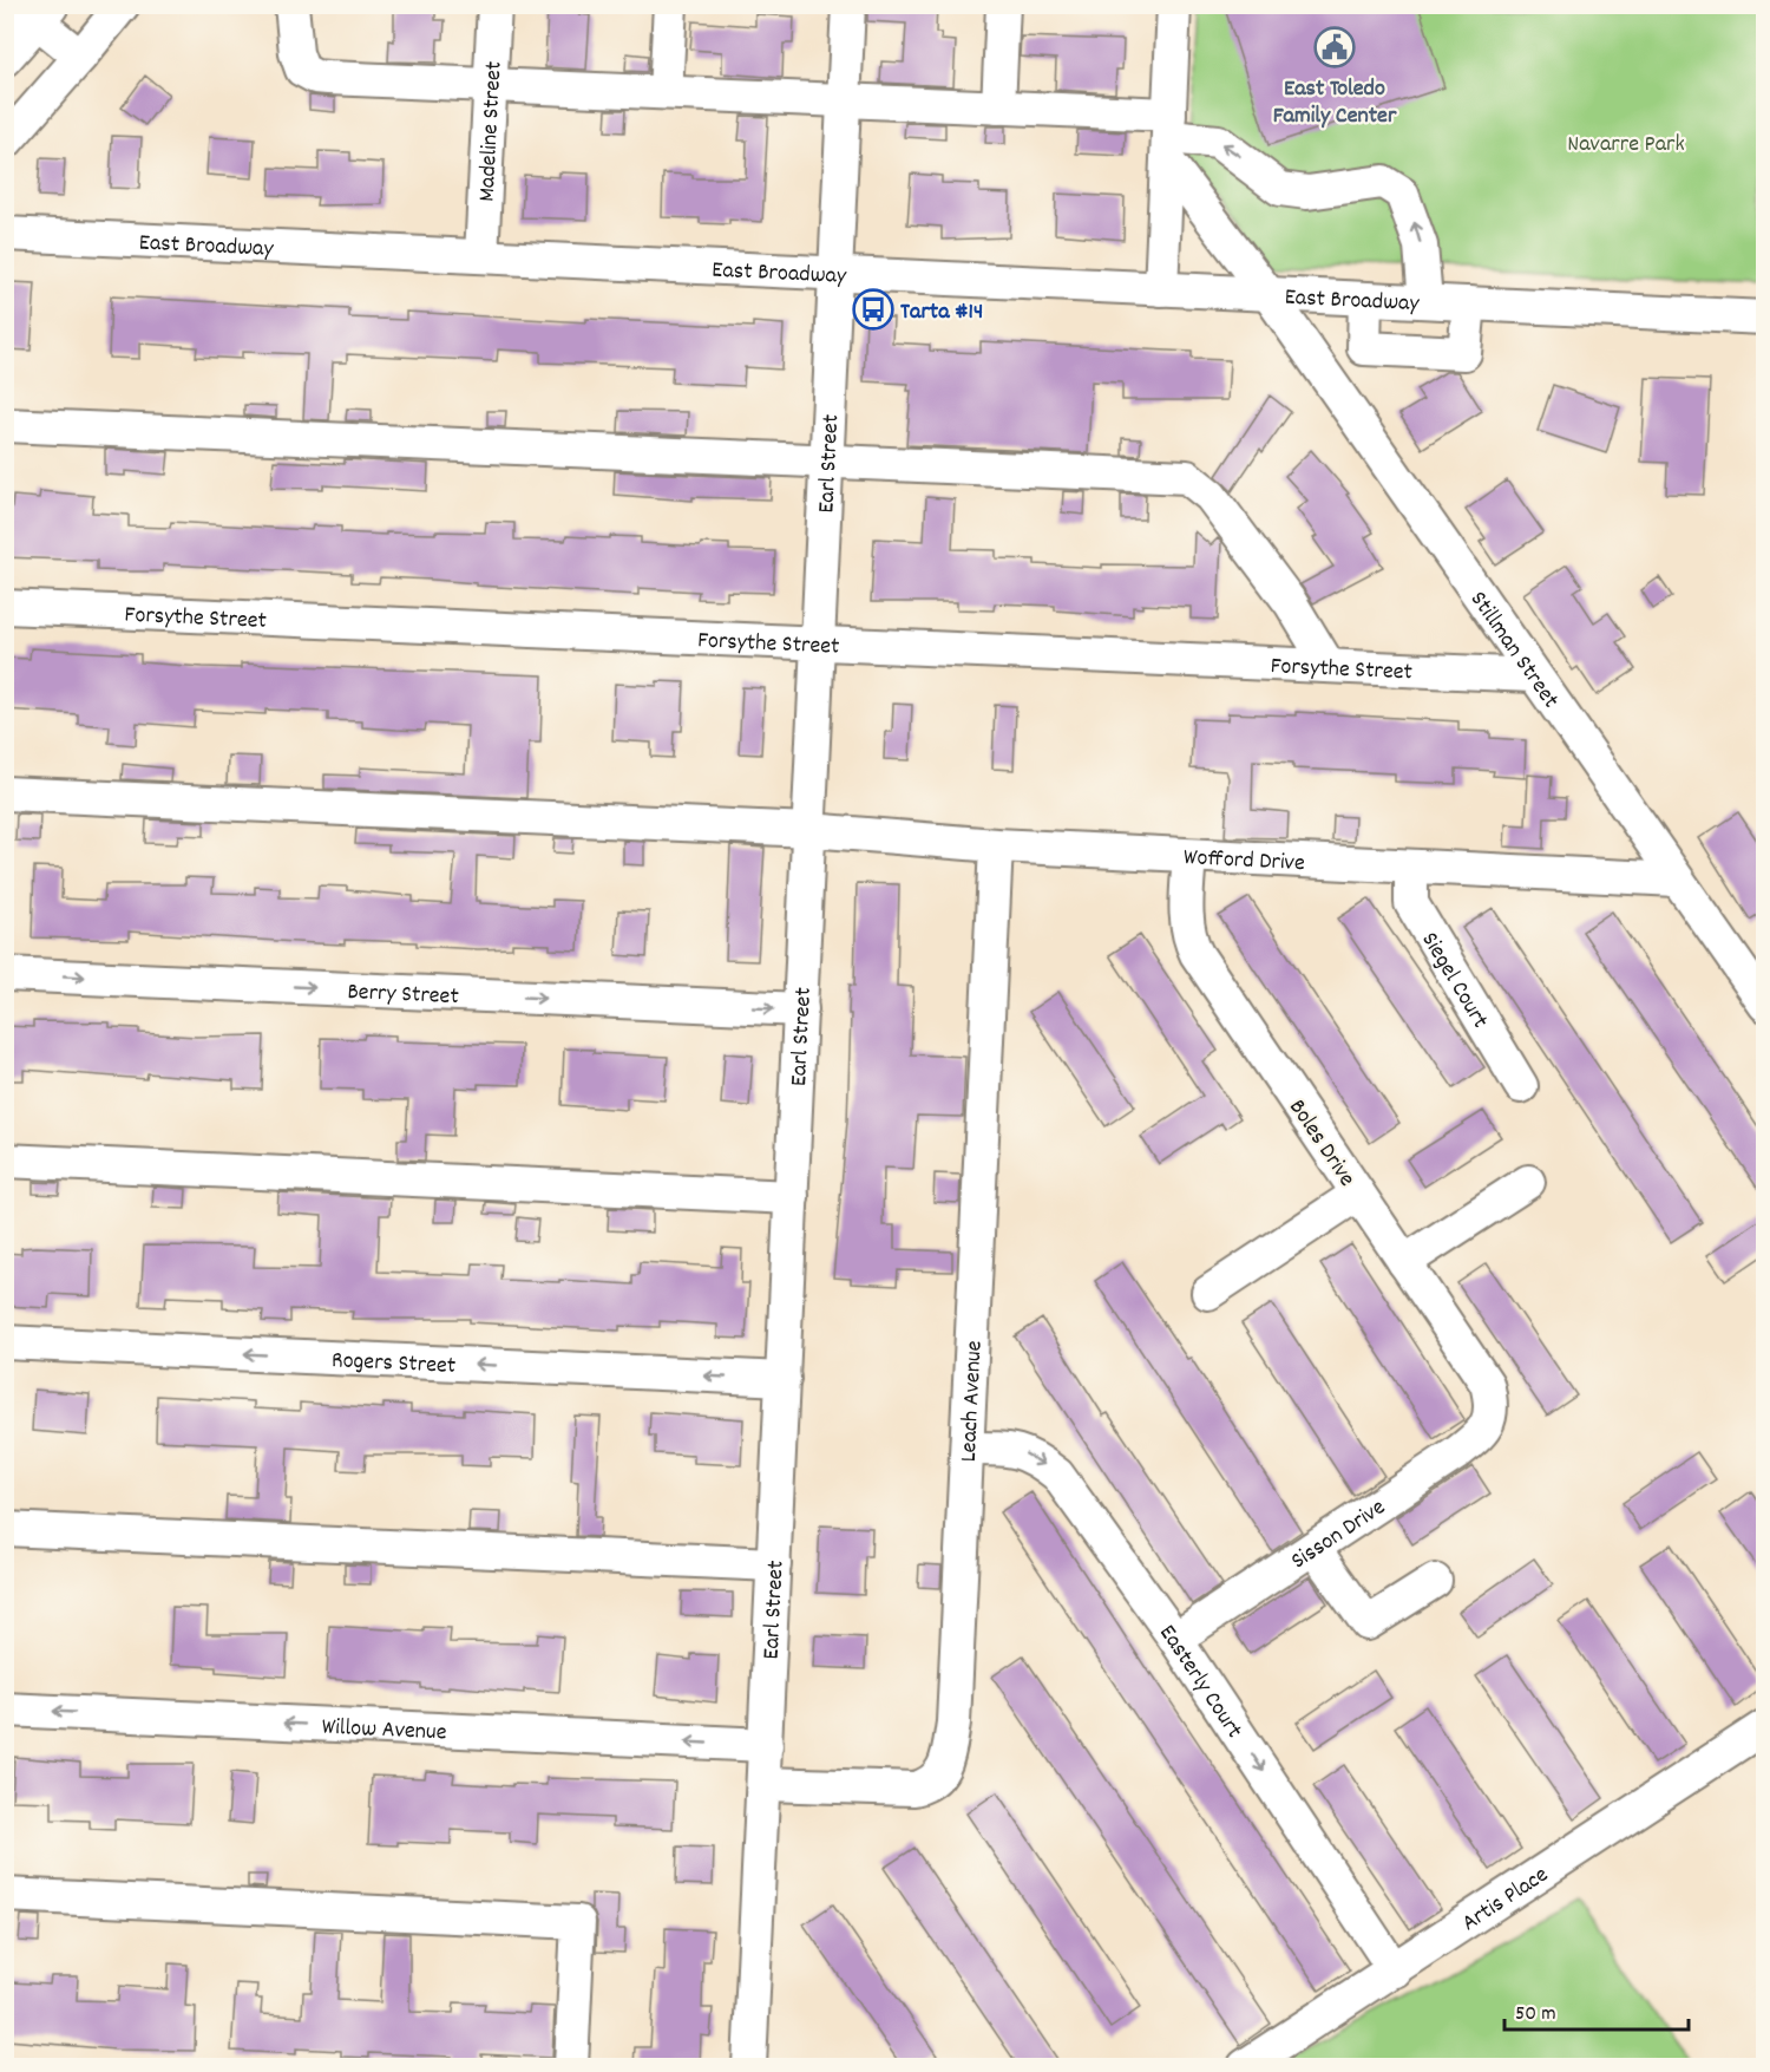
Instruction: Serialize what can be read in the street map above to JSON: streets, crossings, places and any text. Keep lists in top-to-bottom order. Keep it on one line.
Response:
{"streets":{"street":["Madeline Street","East Broadway","Earl Street","Forsythe Street","Stillman Street","Wofford Drive","Siegel Court","Berry Street","Boles Drive","Rogers Street","Leach Avenue","Sisson Drive","Easterly Court","Willow Avenue","Artis Place"]},"crossings":[["Madeline Street","East Broadway"],["East Broadway","Earl Street"],["East Broadway","Stillman Street"],["Earl Street","Forsythe Street"],["Earl Street","Wofford Drive"],["Earl Street","Berry Street"],["Earl Street","Rogers Street"],["Earl Street","Leach Avenue"],["Earl Street","Willow Avenue"],["Forsythe Street","Stillman Street"],["Stillman Street","Wofford Drive"],["Wofford Drive","Siegel Court"],["Wofford Drive","Boles Drive"],["Wofford Drive","Leach Avenue"],["Boles Drive","Sisson Drive"],["Leach Avenue","Easterly Court"],["Sisson Drive","Easterly Court"],["Easterly Court","Artis Place"]],"one_way":["Easterly Court"],"parks":["Navarre Park"],"places":{"public building":["East Toledo Family Center"],"bus stop":["Tarta #14"]},"scale_bar":"50 m"}
